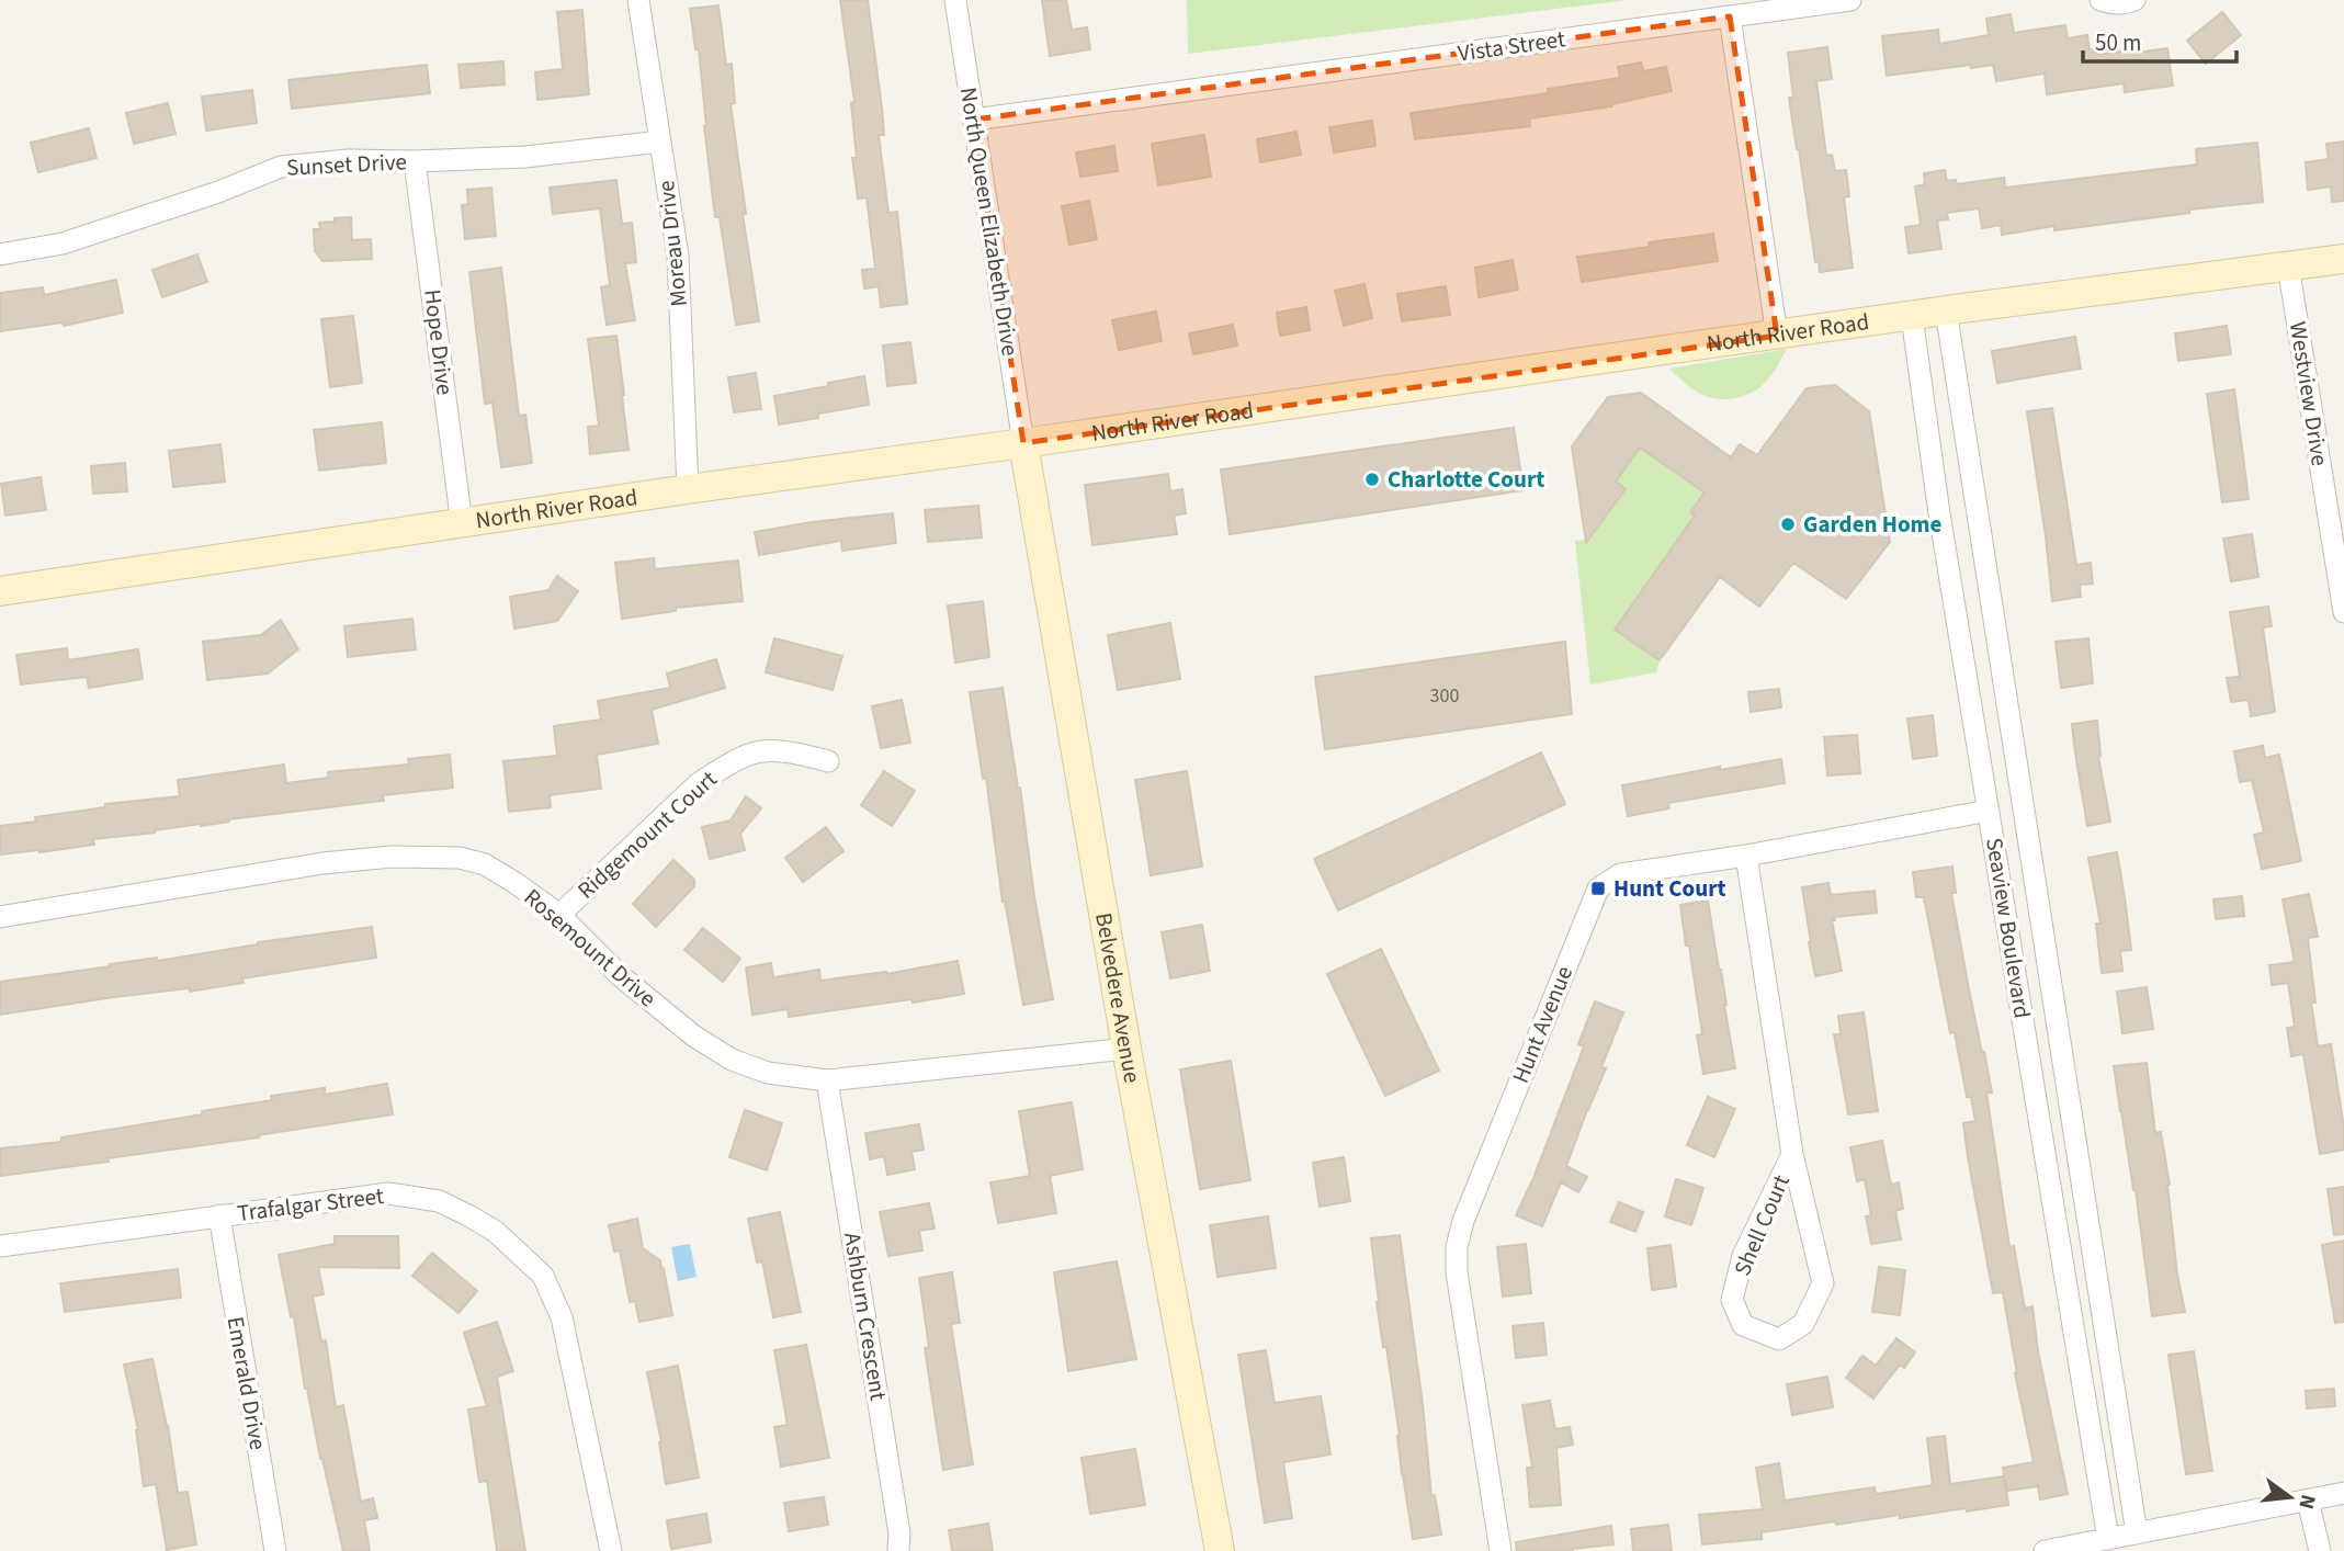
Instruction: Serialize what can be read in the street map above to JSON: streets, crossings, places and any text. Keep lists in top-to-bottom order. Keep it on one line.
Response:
{"streets":{"main road":["North River Road","Belvedere Avenue"],"street":["Vista Street","Sunset Drive","North Queen Elizabeth Drive","Moreau Drive","Hope Drive","Westview Drive","Ridgemount Court","Seaview Boulevard","Rosemount Drive","Hunt Avenue","Trafalgar Street","Shell Court","Ashburn Crescent","Emerald Drive"]},"crossings":[["Vista Street","North Queen Elizabeth Drive"],["Sunset Drive","Moreau Drive"],["Sunset Drive","Hope Drive"],["North Queen Elizabeth Drive","North River Road"],["North Queen Elizabeth Drive","Belvedere Avenue"],["Moreau Drive","North River Road"],["North River Road","Hope Drive"],["North River Road","Westview Drive"],["North River Road","Seaview Boulevard"],["North River Road","Belvedere Avenue"],["Ridgemount Court","Rosemount Drive"],["Seaview Boulevard","Hunt Avenue"],["Rosemount Drive","Belvedere Avenue"],["Rosemount Drive","Ashburn Crescent"],["Hunt Avenue","Shell Court"],["Trafalgar Street","Emerald Drive"]],"places":{"other":["Charlotte Court","Garden Home"],"transit":["Hunt Court"]},"house_numbers":["300"],"scale_bar":"50 m","north":"right"}
